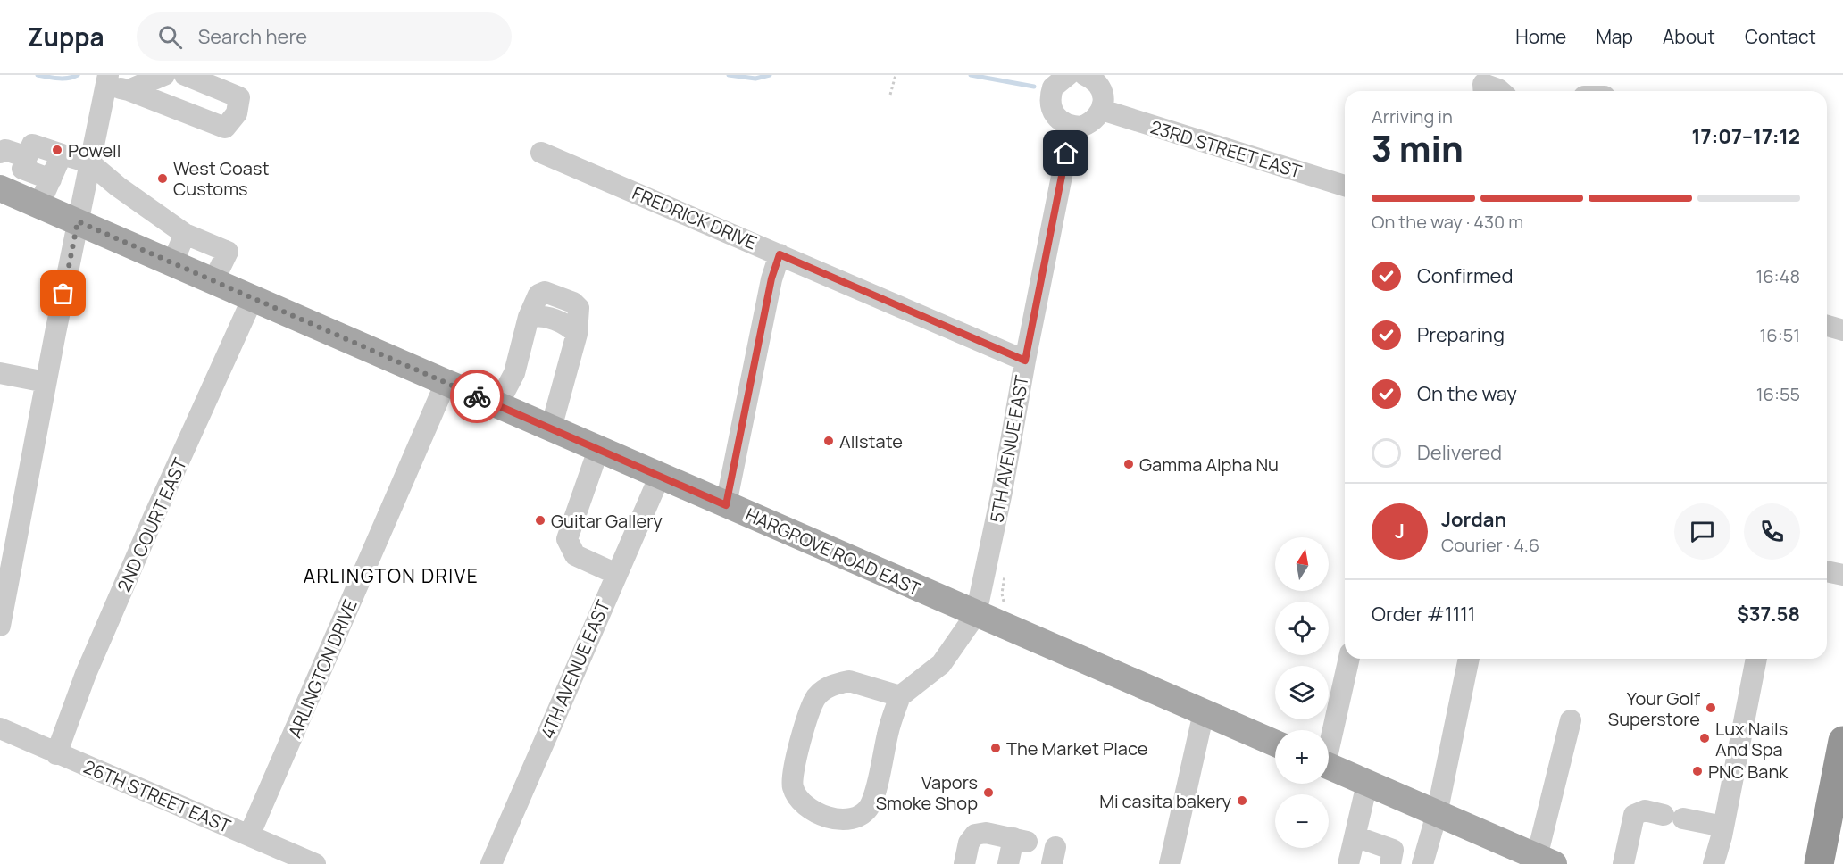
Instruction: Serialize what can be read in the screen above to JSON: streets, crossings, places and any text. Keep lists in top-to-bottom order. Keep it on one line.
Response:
{"streets":{"main road":["HARGROVE ROAD EAST"],"street":["23RD STREET EAST","FREDRICK DRIVE","5TH AVENUE EAST","2ND COURT EAST","ARLINGTON DRIVE","4TH AVENUE EAST","26TH STREET EAST"]},"crossings":[["FREDRICK DRIVE","5TH AVENUE EAST"],["5TH AVENUE EAST","HARGROVE ROAD EAST"],["2ND COURT EAST","HARGROVE ROAD EAST"],["2ND COURT EAST","26TH STREET EAST"],["HARGROVE ROAD EAST","ARLINGTON DRIVE"],["HARGROVE ROAD EAST","4TH AVENUE EAST"],["ARLINGTON DRIVE","26TH STREET EAST"]],"districts":["ARLINGTON DRIVE"],"places":["Powell","West Coast Customs","Allstate","Gamma Alpha Nu","Guitar Gallery","Your Golf Superstore","Lux Nails And Spa","The Market Place","PNC Bank","Vapors Smoke Shop","Mi casita bakery"],"north":"top","page":{"header":"Zuppa","search":"Search here","nav":["Home","Map","About","Contact"],"heading":["3 min","Arriving in","17:07–17:12"],"panel":["Jordan","Courier · 4.6","Order #1111","$37.58"],"bar":"On the way · 430 m","list":[["Confirmed","16:48"],["Preparing","16:51"],["On the way","16:55"],"Delivered"],"round":"J","map_buttons":["+","−"]}}
